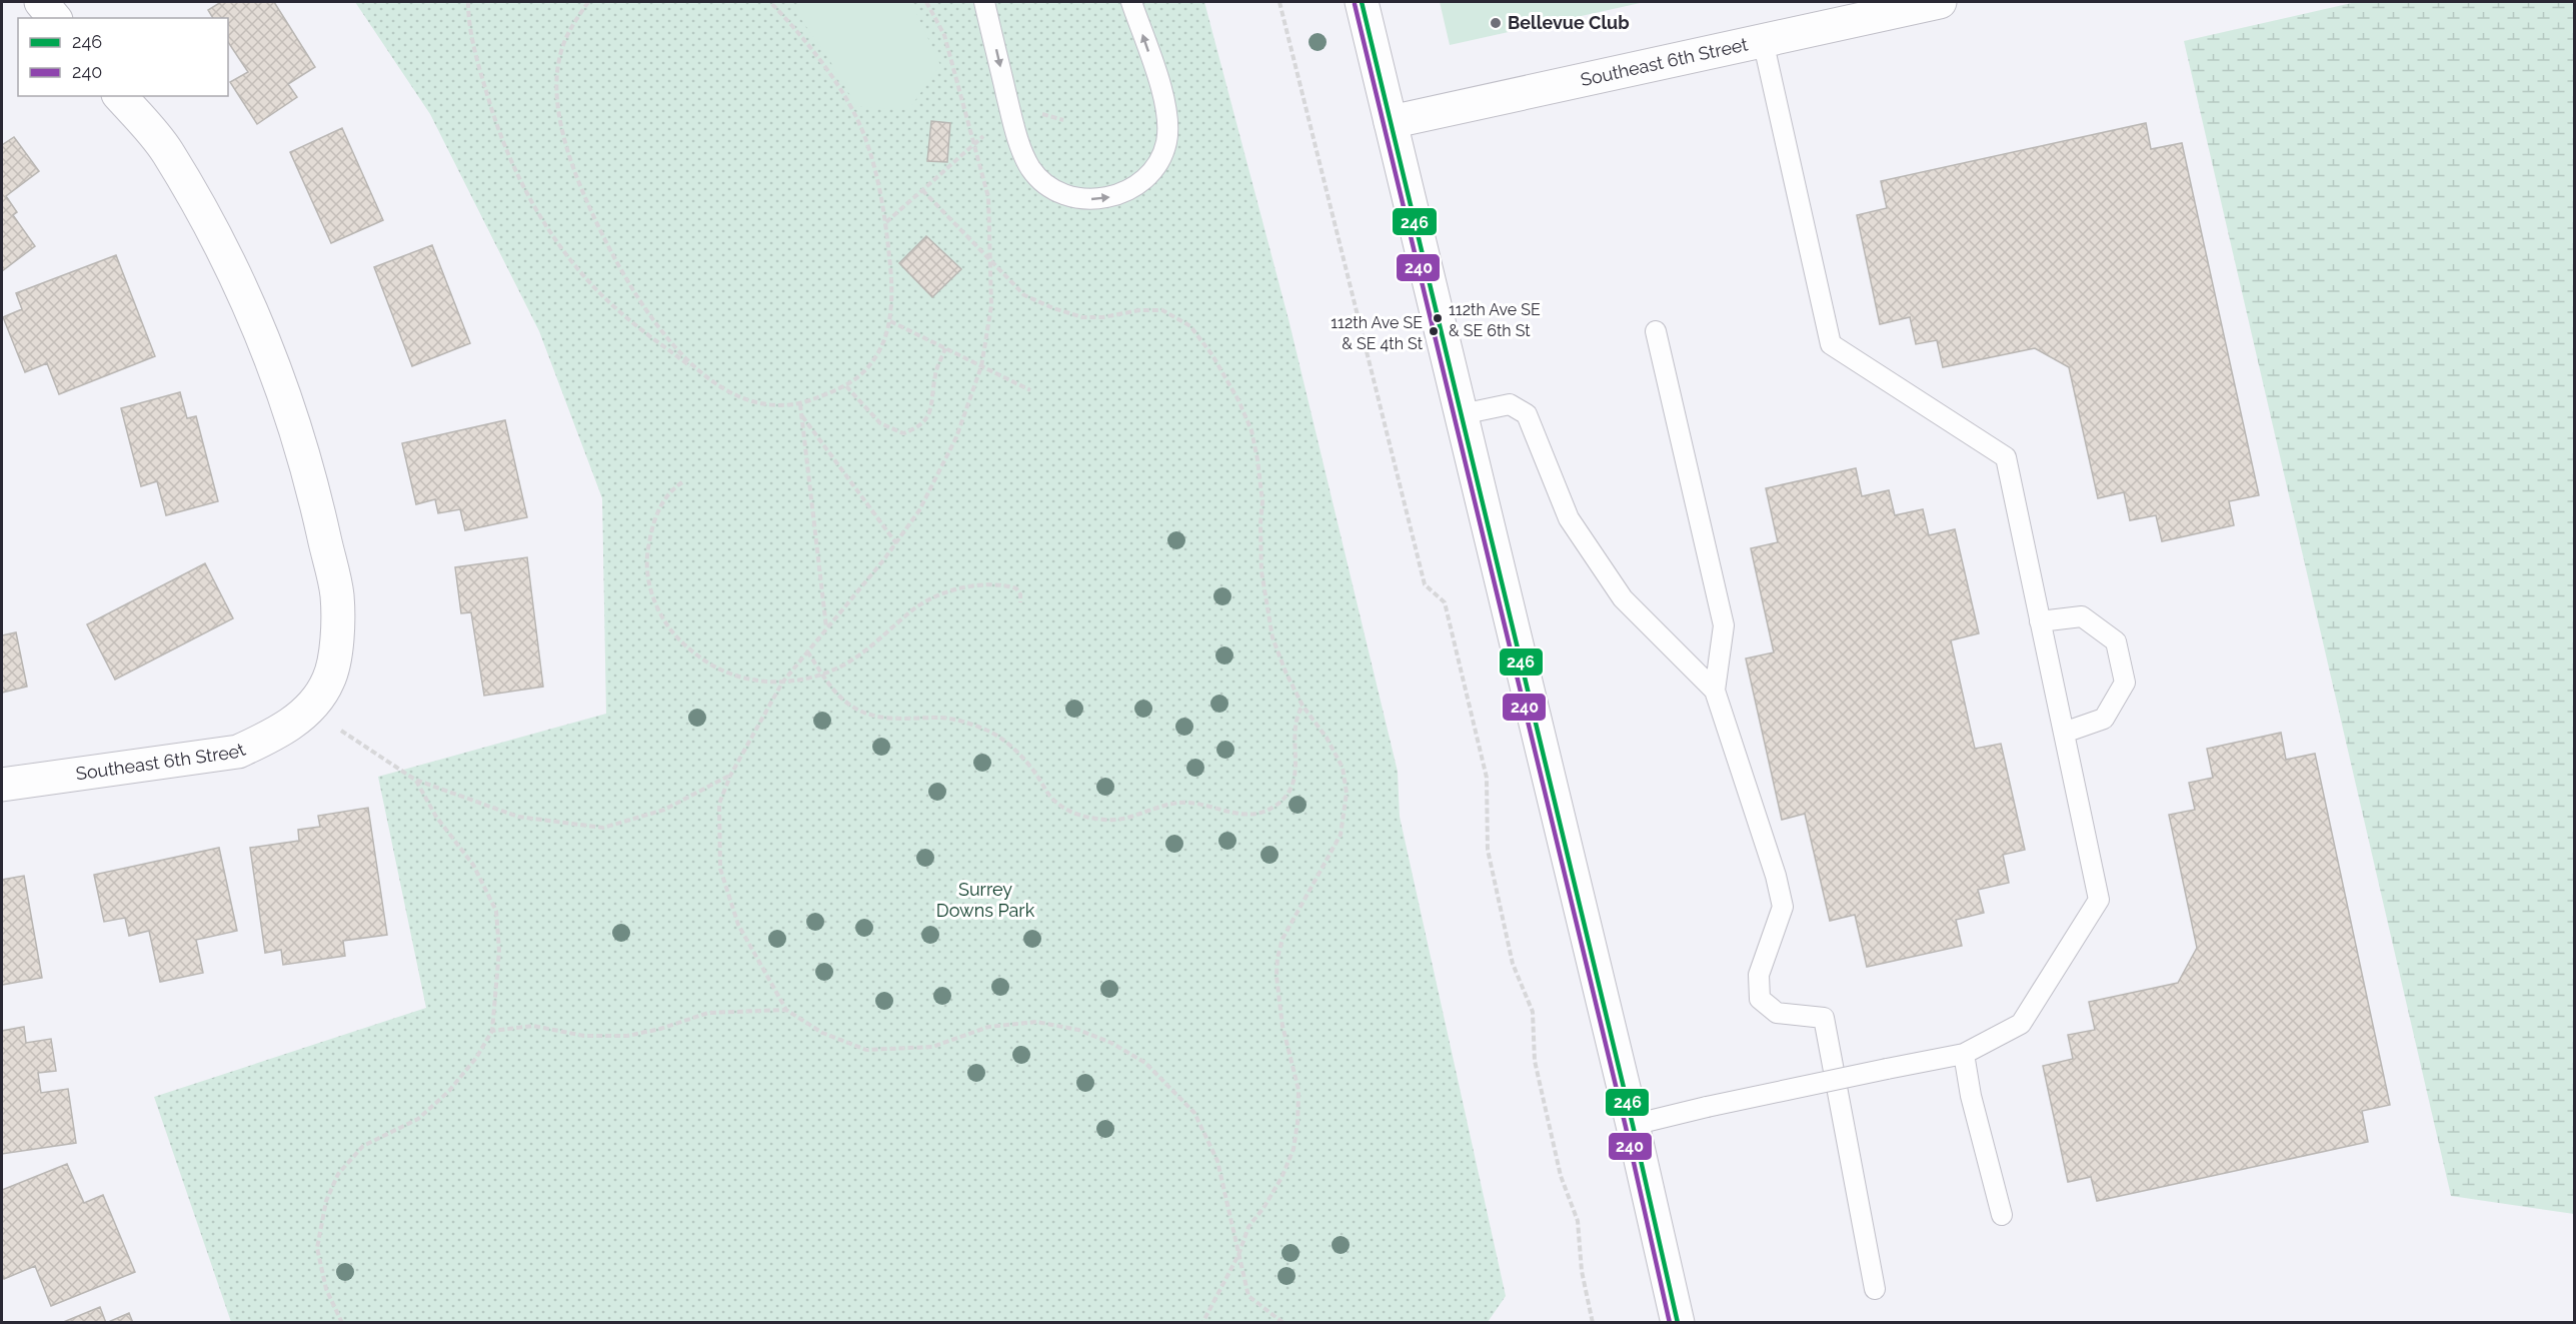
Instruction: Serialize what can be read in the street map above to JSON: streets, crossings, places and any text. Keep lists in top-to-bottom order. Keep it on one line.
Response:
{"streets":{"street":["Southeast 6th Street"]},"parks":["Surrey Downs Park"],"places":["Bellevue Club","112th Ave SE & SE 6th St","112th Ave SE & SE 4th St"],"lines":["transit line 246","transit line 240"],"legend":["246","240"]}
